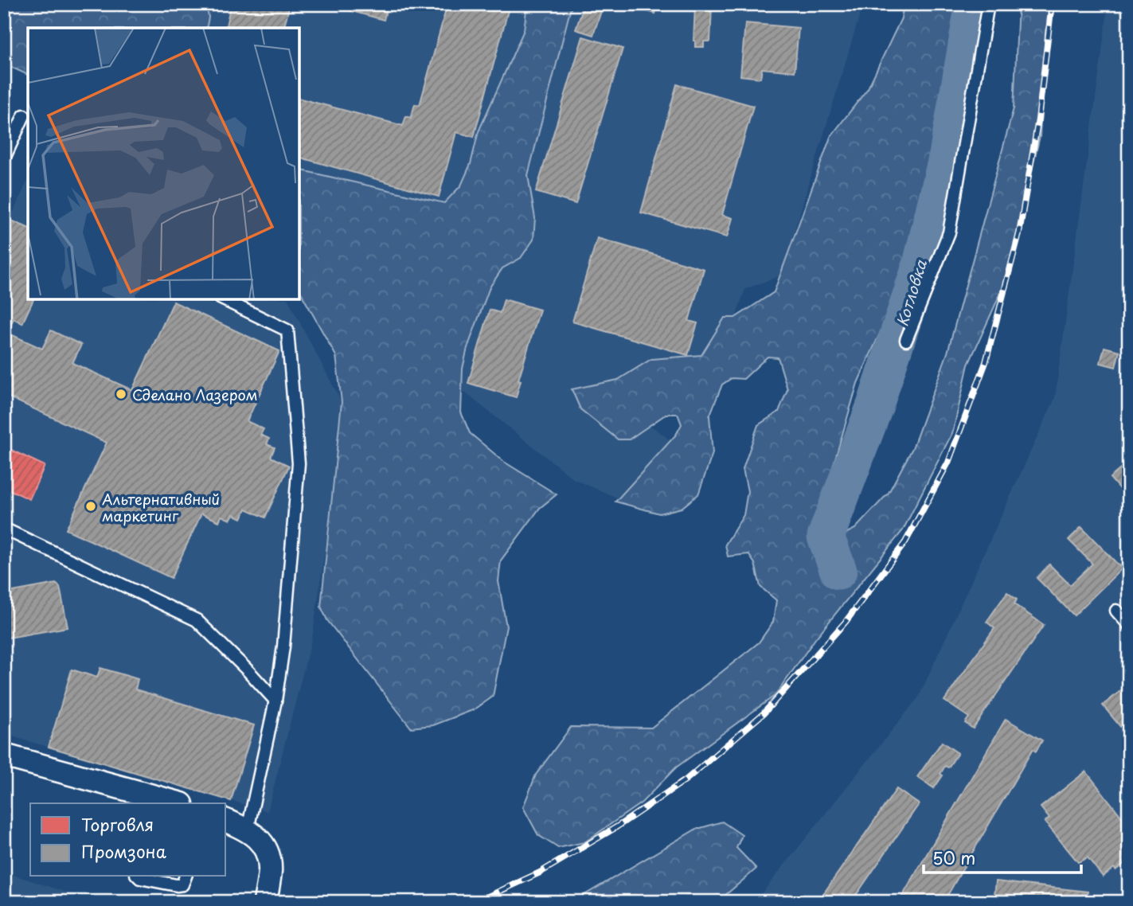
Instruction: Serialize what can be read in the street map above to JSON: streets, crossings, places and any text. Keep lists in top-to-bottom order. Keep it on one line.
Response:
{"water":["Котловка"],"places":["Сделано Лазером","Альтернативный маркетинг"],"legend":["Торговля","Промзона"],"scale_bar":"50 m"}
